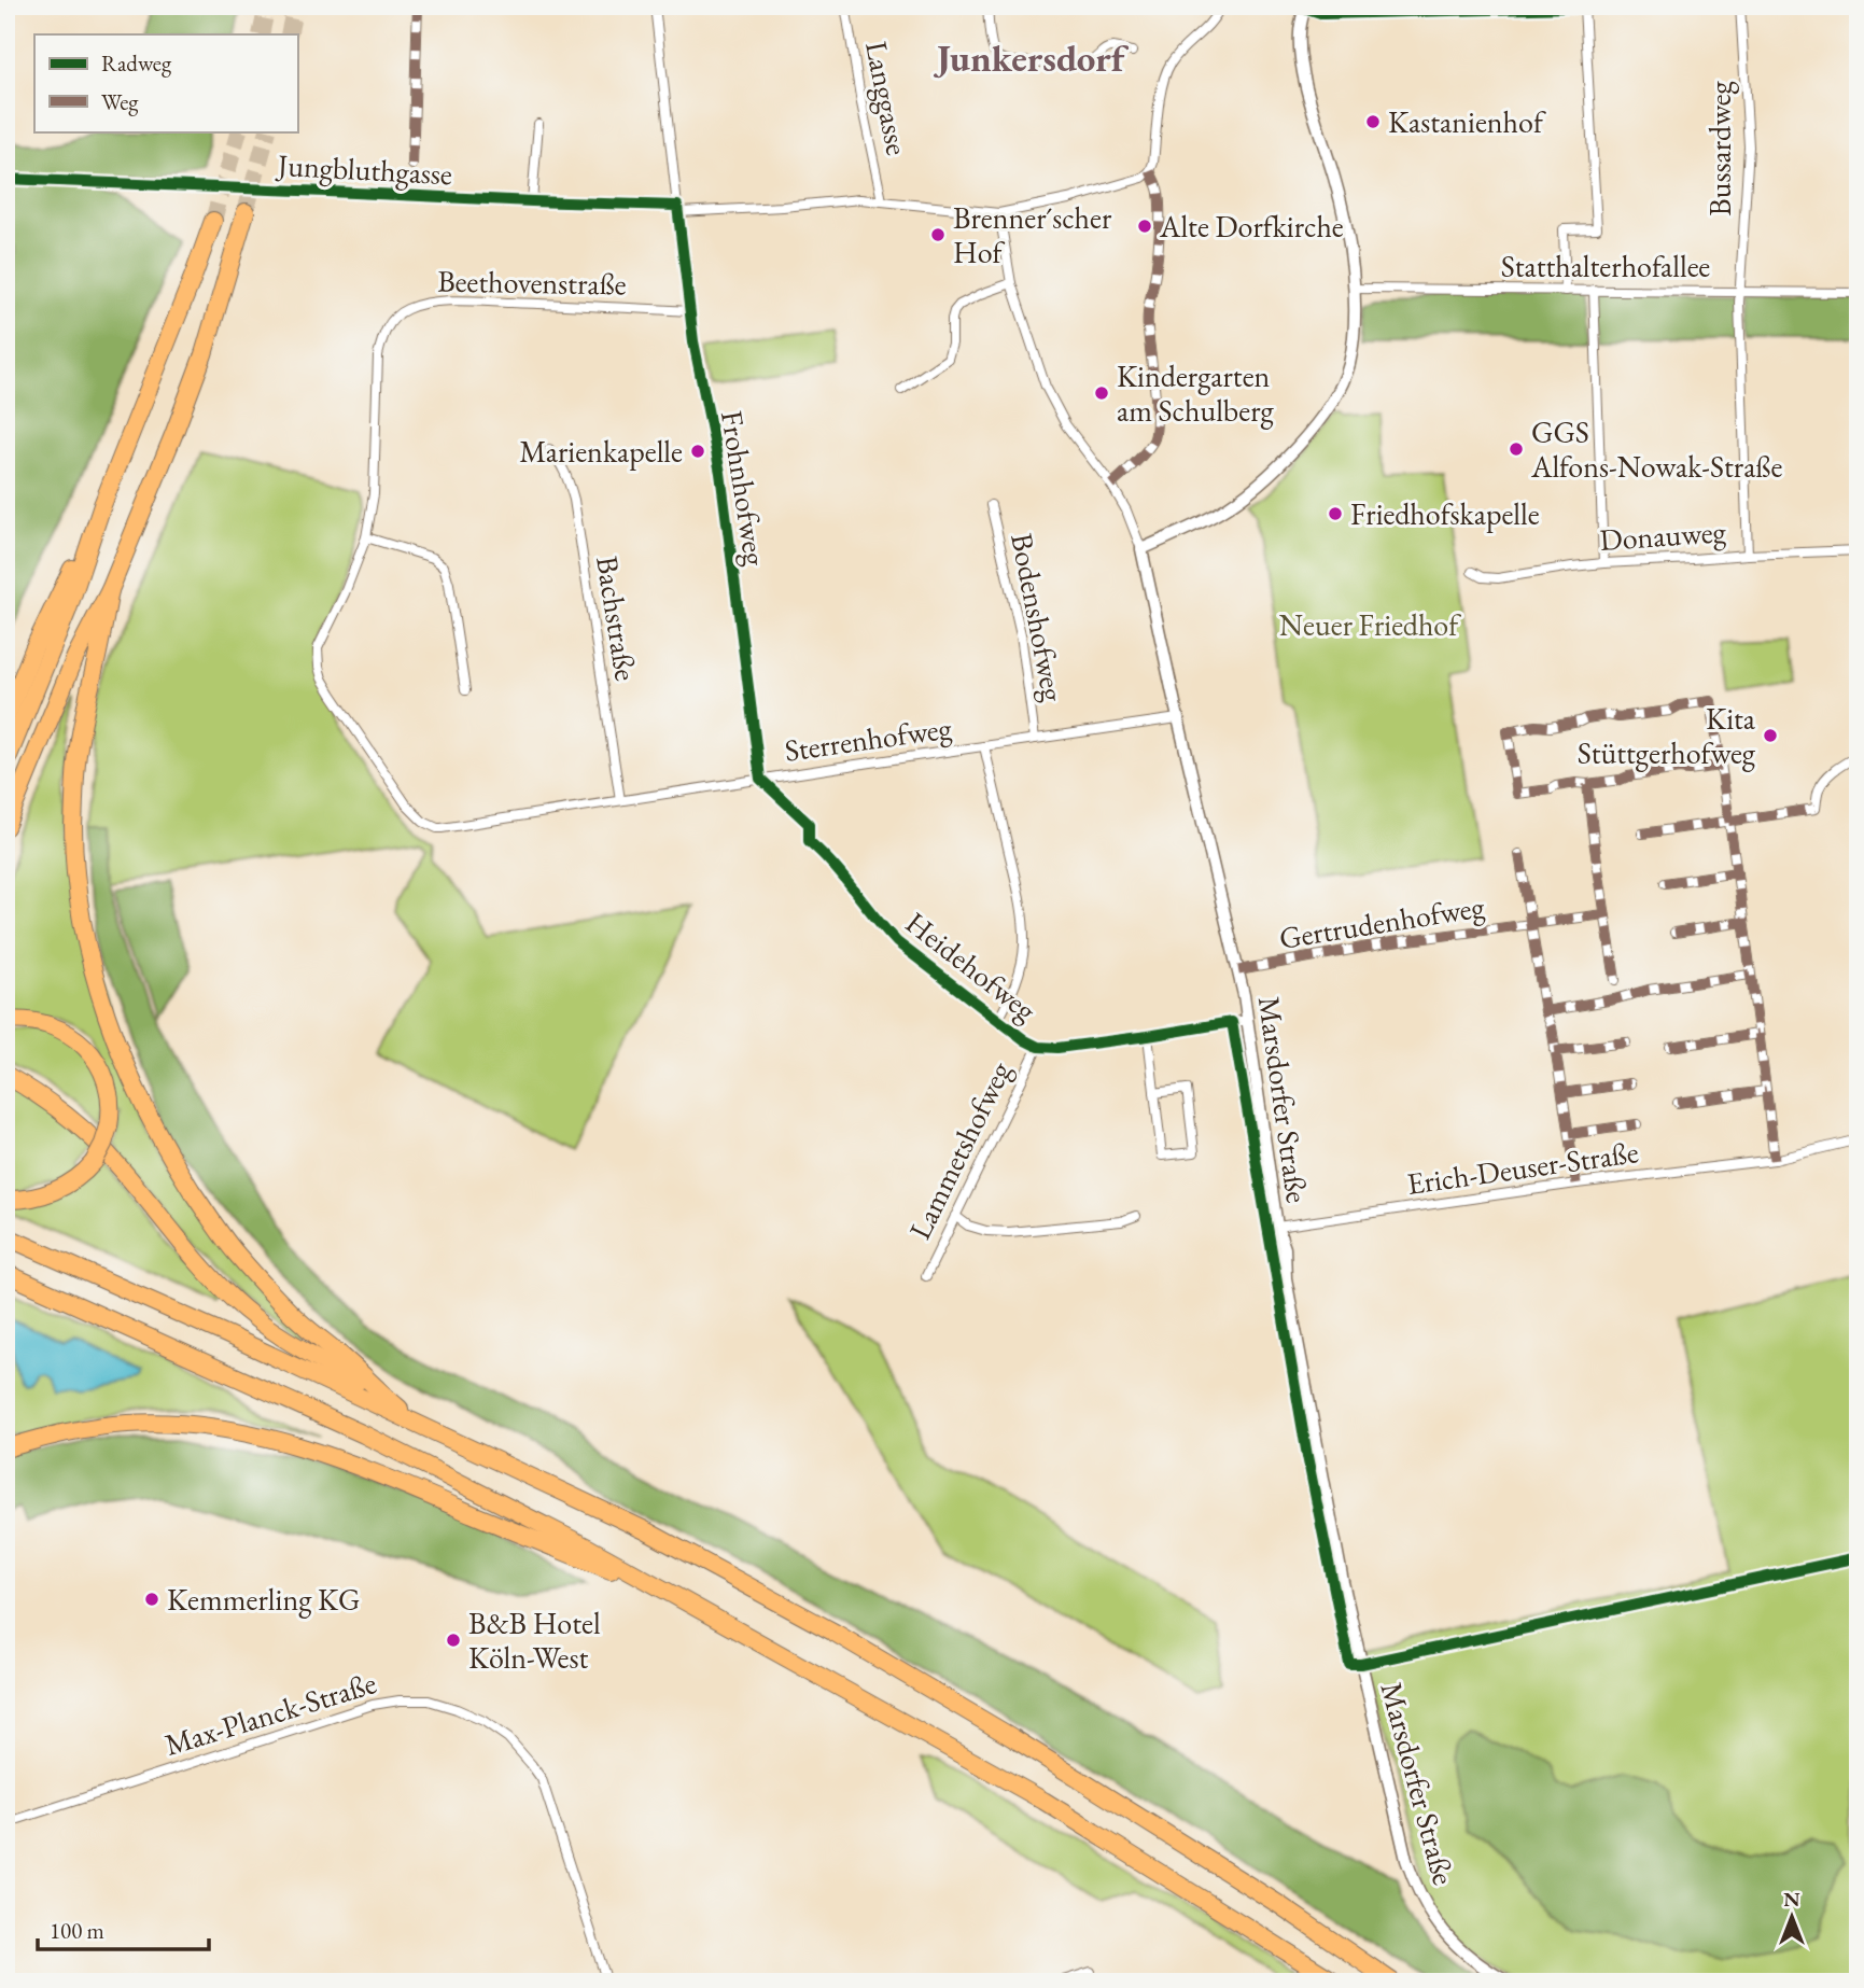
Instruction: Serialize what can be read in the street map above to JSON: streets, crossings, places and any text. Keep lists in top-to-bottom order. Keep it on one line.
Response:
{"streets":{"street":["Langgasse","Bussardweg","Jungbluthgasse","Statthalterhofallee","Beethovenstraße","Frohnhofweg","Donauweg","Bodenshofweg","Bachstraße","Sterrenhofweg","Gertrudenhofweg","Heidehofweg","Marsdorfer Straße","Lammetshofweg","Erich-Deuser-Straße","Max-Planck-Straße"]},"crossings":[["Langgasse","Jungbluthgasse"],["Bussardweg","Statthalterhofallee"],["Bussardweg","Donauweg"],["Jungbluthgasse","Frohnhofweg"],["Jungbluthgasse","Marsdorfer Straße"],["Beethovenstraße","Frohnhofweg"],["Beethovenstraße","Sterrenhofweg"],["Frohnhofweg","Sterrenhofweg"],["Bodenshofweg","Sterrenhofweg"],["Bachstraße","Sterrenhofweg"],["Sterrenhofweg","Marsdorfer Straße"],["Gertrudenhofweg","Marsdorfer Straße"],["Gertrudenhofweg","Erich-Deuser-Straße"],["Heidehofweg","Marsdorfer Straße"],["Heidehofweg","Lammetshofweg"],["Marsdorfer Straße","Erich-Deuser-Straße"]],"districts":["Junkersdorf"],"parks":["Neuer Friedhof"],"places":["Kastanienhof","Alte Dorfkirche","Brenner´scher Hof","Kindergarten am Schulberg","GGS Alfons-Nowak-Straße","Marienkapelle","Friedhofskapelle","Kita Stüttgerhofweg","Kemmerling KG","B&B Hotel Köln-West"],"legend":["Radweg","Weg"],"scale_bar":"100 m","north":"top"}
